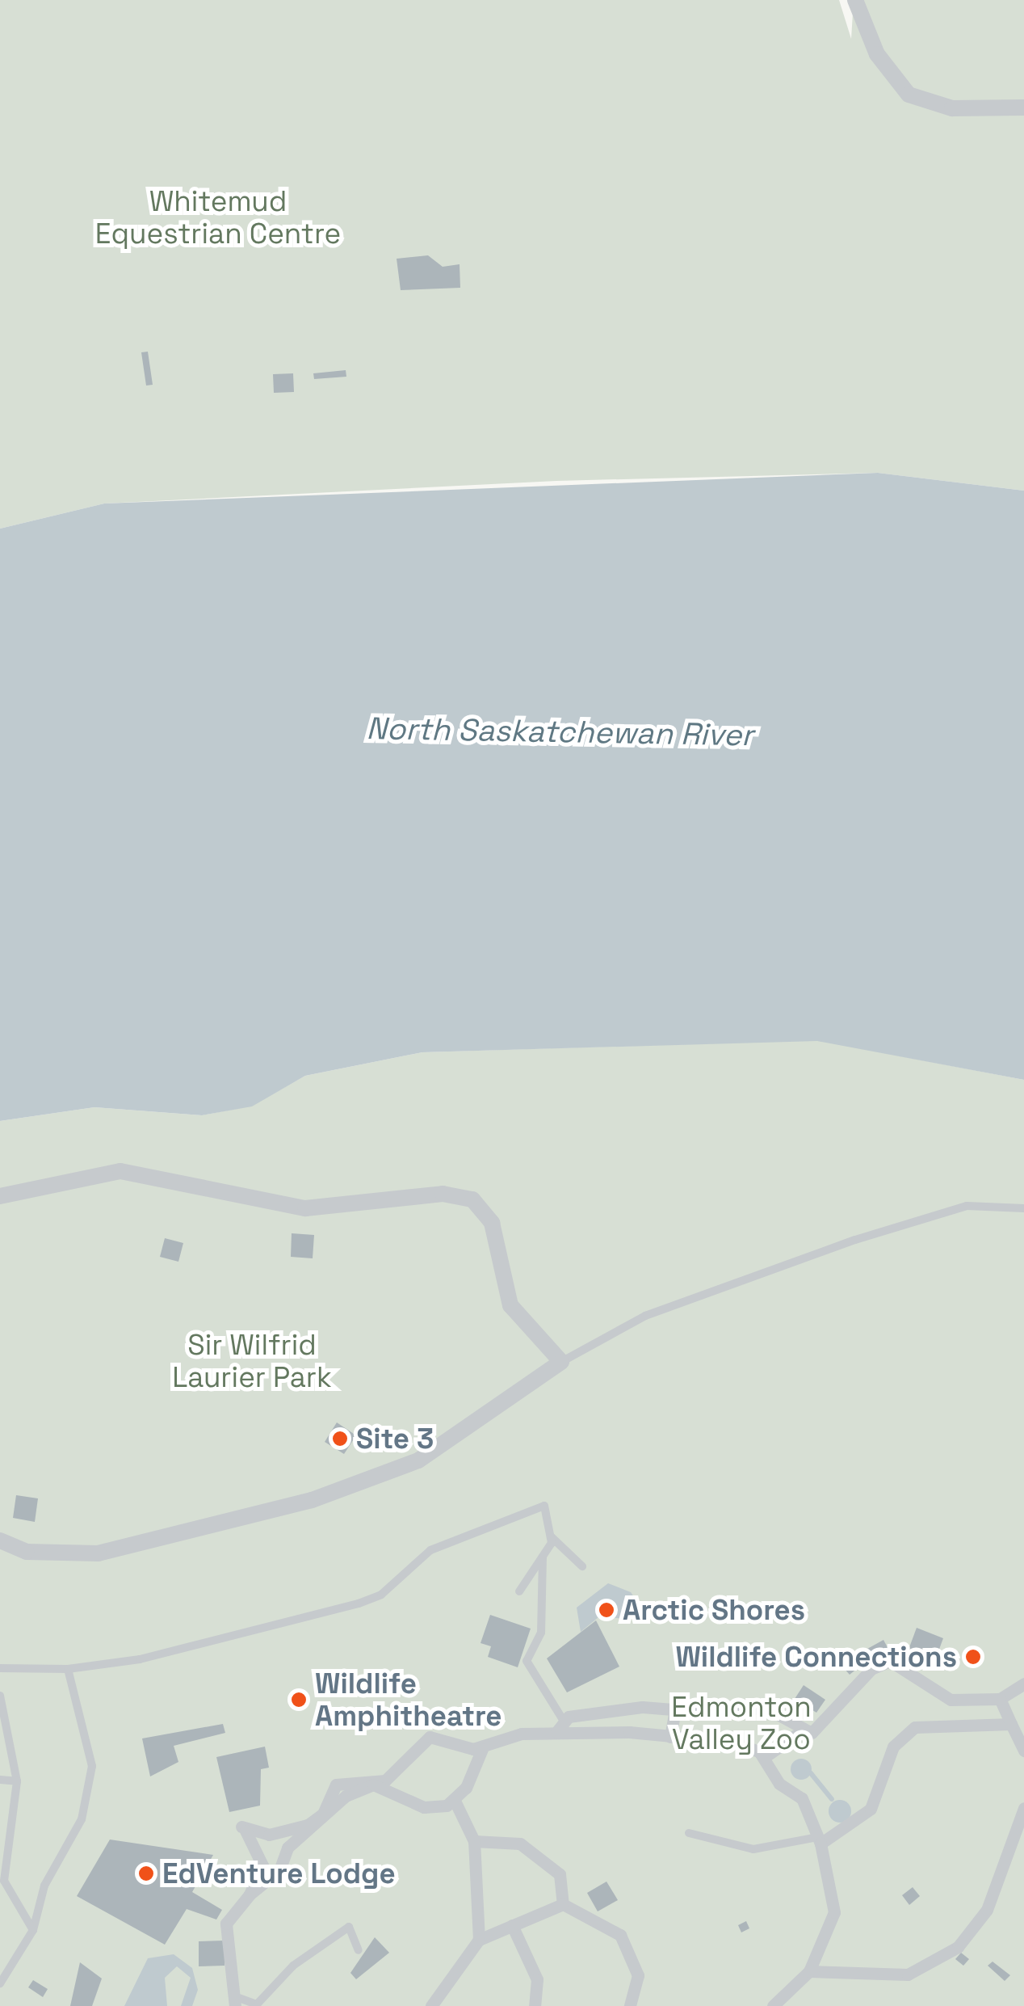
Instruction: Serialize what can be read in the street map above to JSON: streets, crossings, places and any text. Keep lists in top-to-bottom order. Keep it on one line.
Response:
{"water":["North Saskatchewan River"],"parks":["Whitemud Equestrian Centre","Sir Wilfrid Laurier Park","Edmonton Valley Zoo"],"places":["Site 3","Arctic Shores","Wildlife Connections","Wildlife Amphitheatre","EdVenture Lodge"]}
